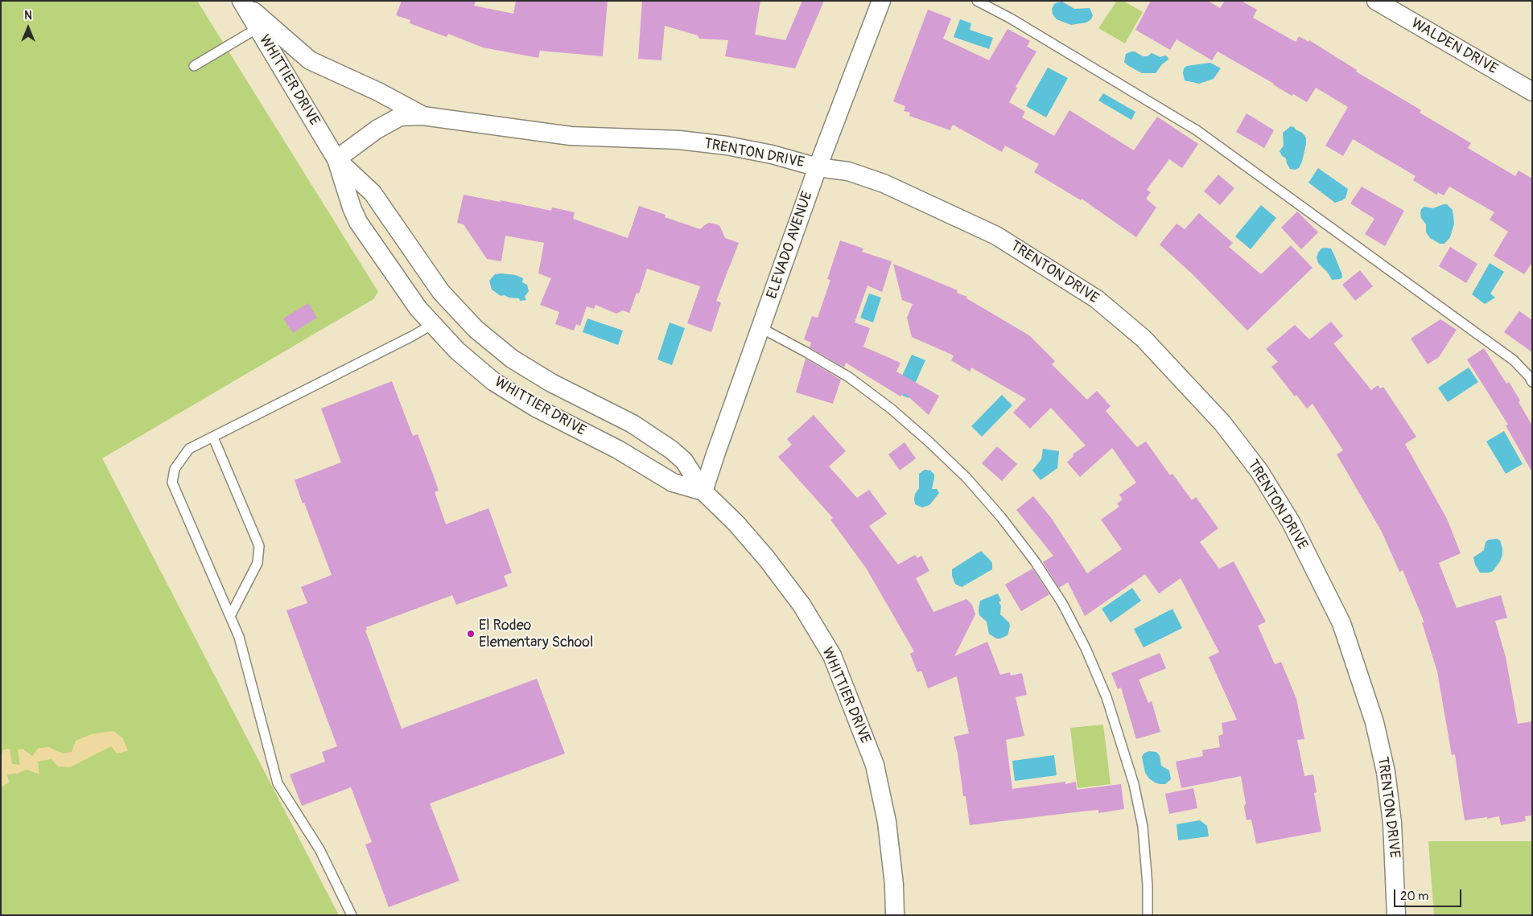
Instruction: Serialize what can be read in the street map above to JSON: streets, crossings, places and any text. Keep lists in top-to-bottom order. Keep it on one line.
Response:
{"streets":{"street":["WALDEN DRIVE","WHITTIER DRIVE","TRENTON DRIVE","ELEVADO AVENUE"]},"crossings":[["WHITTIER DRIVE","TRENTON DRIVE"],["WHITTIER DRIVE","ELEVADO AVENUE"],["TRENTON DRIVE","ELEVADO AVENUE"]],"places":["El Rodeo Elementary School"],"scale_bar":"20 m","north":"top"}
